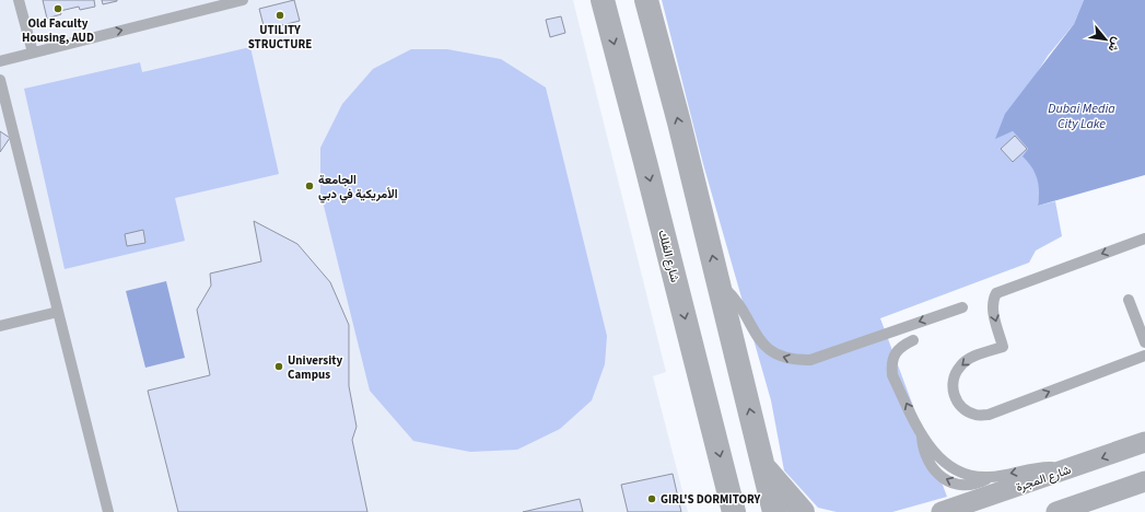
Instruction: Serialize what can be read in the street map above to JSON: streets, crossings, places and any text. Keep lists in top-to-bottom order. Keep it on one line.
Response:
{"streets":{"street":["شارع الفلك","شارع المجرة"]},"water":["Dubai Media City Lake"],"places":["Old Faculty Housing, AUD","UTILITY STRUCTURE","الجامعة الأمريكية في دبي","University Campus","GIRL'S DORMITORY"],"north":"bottom right"}
